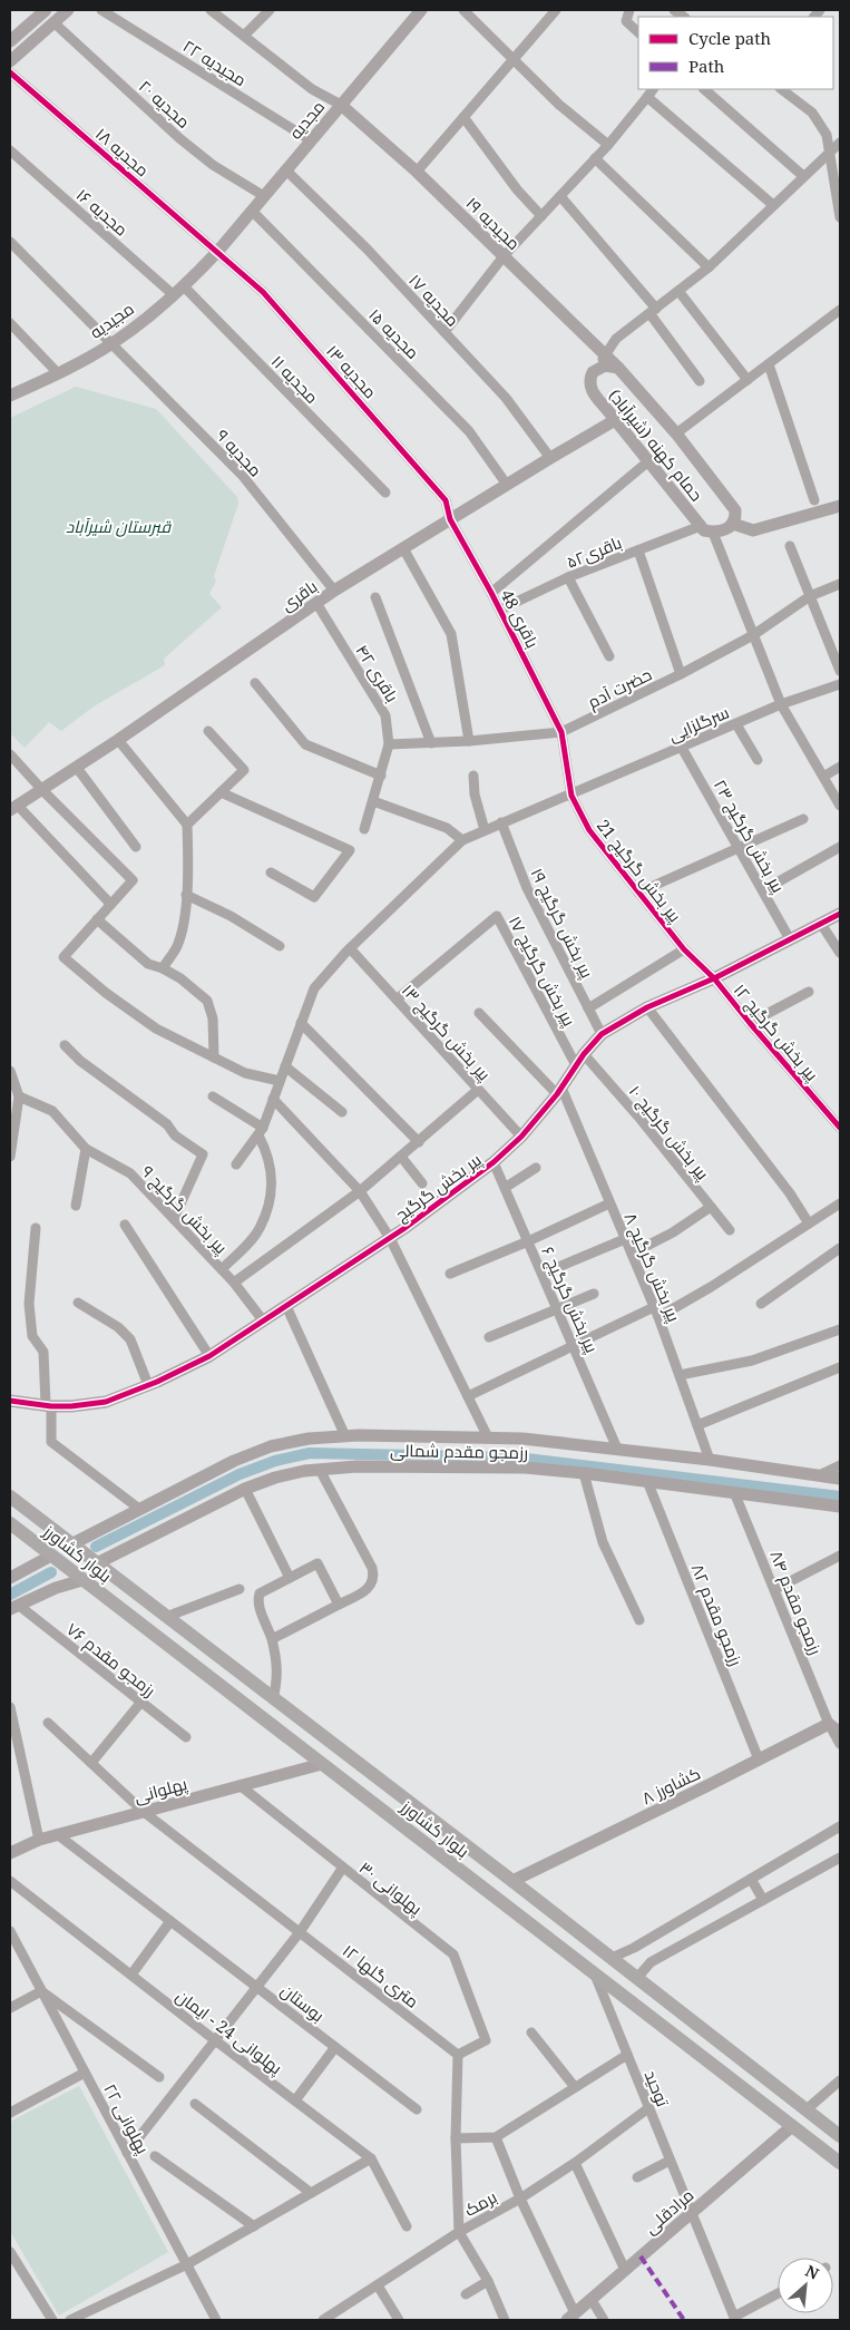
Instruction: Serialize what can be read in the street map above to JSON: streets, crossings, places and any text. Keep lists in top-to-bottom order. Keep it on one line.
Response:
{"streets":{"main road":["بلوار کشاورز"],"street":["مجیدیه ۲۲","مجدیه ۲۰","مجدیه","مجدیه ۱۸","مجدیه ۱۶","مجیدیه ۱۹","مجدیه ۱۷","مجیدیه","مجدیه ۱۵","مجدیه ۱۳","مجدیه ۱۱","حمام کهنه (شیرآباد)","مجدیه ۹","باقری۵۲","باقری","باقری 48","باقری ۴۲","حضرت آدم","سرگلزایی","پیر بخش گرگیج ۲۳","پیر بخش گرگیج 21","پیر بخش گرگیج ۱۹","پیر بخش گرگیج ۱۷","پیر بخش گرگیج ۱۳","پیر بخش گرگیج ۱۲","پیر بخش گرگیج ۱۰","پیر بخش گرگیج","پیر بخش گرگیج ۹","پیر بخش گرگیج ۸","پیر بخش گرگیج ۶","رزمجو مقدم شمالی","رزمجو مقدم ۸۴","رزمجو مقدم ۸۲","رزمجو مقدم ۷۶","کشاورز ۸","پهلوانی","پهلوانی ۳۰","۱۲ متری گلها","بوستان","پهلوانی 24 - ایمان","توحید","پهلوانی ۲۲","برمک","مرادقلی"]},"crossings":[["مجیدیه ۲۲","مجدیه"],["مجدیه ۲۰","مجدیه"],["مجدیه","مجدیه ۱۸"],["مجدیه","مجیدیه ۱۹"],["مجدیه","مجدیه ۱۷"],["مجدیه","مجیدیه"],["مجدیه","مجدیه ۱۵"],["مجدیه","مجدیه ۱۳"],["مجدیه ۱۸","مجیدیه"],["مجدیه ۱۸","مجدیه ۱۳"],["مجدیه ۱۶","مجیدیه"],["مجیدیه ۱۹","حمام کهنه (شیرآباد)"],["مجدیه ۱۷","باقری"],["مجیدیه","مجدیه ۱۳"],["مجیدیه","مجدیه ۱۱"],["مجیدیه","مجدیه ۹"],["مجدیه ۱۵","باقری"],["مجدیه ۱۳","باقری"],["مجدیه ۱۳","باقری 48"],["حمام کهنه (شیرآباد)","باقری۵۲"],["حمام کهنه (شیرآباد)","باقری"],["مجدیه ۹","باقری"],["باقری۵۲","باقری 48"],["باقری","باقری 48"],["باقری","باقری ۴۲"],["باقری 48","حضرت آدم"],["باقری 48","پیر بخش گرگیج 21"],["باقری ۴۲","حضرت آدم"],["حضرت آدم","پیر بخش گرگیج 21"],["سرگلزایی","پیر بخش گرگیج ۲۳"],["سرگلزایی","پیر بخش گرگیج 21"],["سرگلزایی","پیر بخش گرگیج ۱۹"],["سرگلزایی","پیر بخش گرگیج ۱۳"],["پیر بخش گرگیج ۲۳","پیر بخش گرگیج"],["پیر بخش گرگیج 21","پیر بخش گرگیج ۱۲"],["پیر بخش گرگیج 21","پیر بخش گرگیج"],["پیر بخش گرگیج ۱۹","پیر بخش گرگیج"],["پیر بخش گرگیج ۱۷","پیر بخش گرگیج ۱۳"],["پیر بخش گرگیج ۱۷","پیر بخش گرگیج"],["پیر بخش گرگیج ۱۳","پیر بخش گرگیج"],["پیر بخش گرگیج ۱۲","پیر بخش گرگیج"],["پیر بخش گرگیج ۱۰","پیر بخش گرگیج"],["پیر بخش گرگیج","پیر بخش گرگیج ۹"],["پیر بخش گرگیج","پیر بخش گرگیج ۸"],["پیر بخش گرگیج","پیر بخش گرگیج ۶"],["رزمجو مقدم شمالی","بلوار کشاورز"],["رزمجو مقدم شمالی","رزمجو مقدم ۸۴"],["رزمجو مقدم شمالی","رزمجو مقدم ۸۲"],["بلوار کشاورز","کشاورز ۸"],["بلوار کشاورز","پهلوانی"],["بلوار کشاورز","توحید"],["بلوار کشاورز","مرادقلی"],["رزمجو مقدم ۸۴","کشاورز ۸"],["رزمجو مقدم ۸۲","کشاورز ۸"],["پهلوانی","پهلوانی ۳۰"],["پهلوانی","۱۲ متری گلها"],["پهلوانی","بوستان"],["پهلوانی ۳۰","۱۲ متری گلها"],["توحید","برمک"],["توحید","مرادقلی"]],"parks":["قبرستان شیرآباد"],"legend":["Cycle path","Path"],"north":"top right"}
